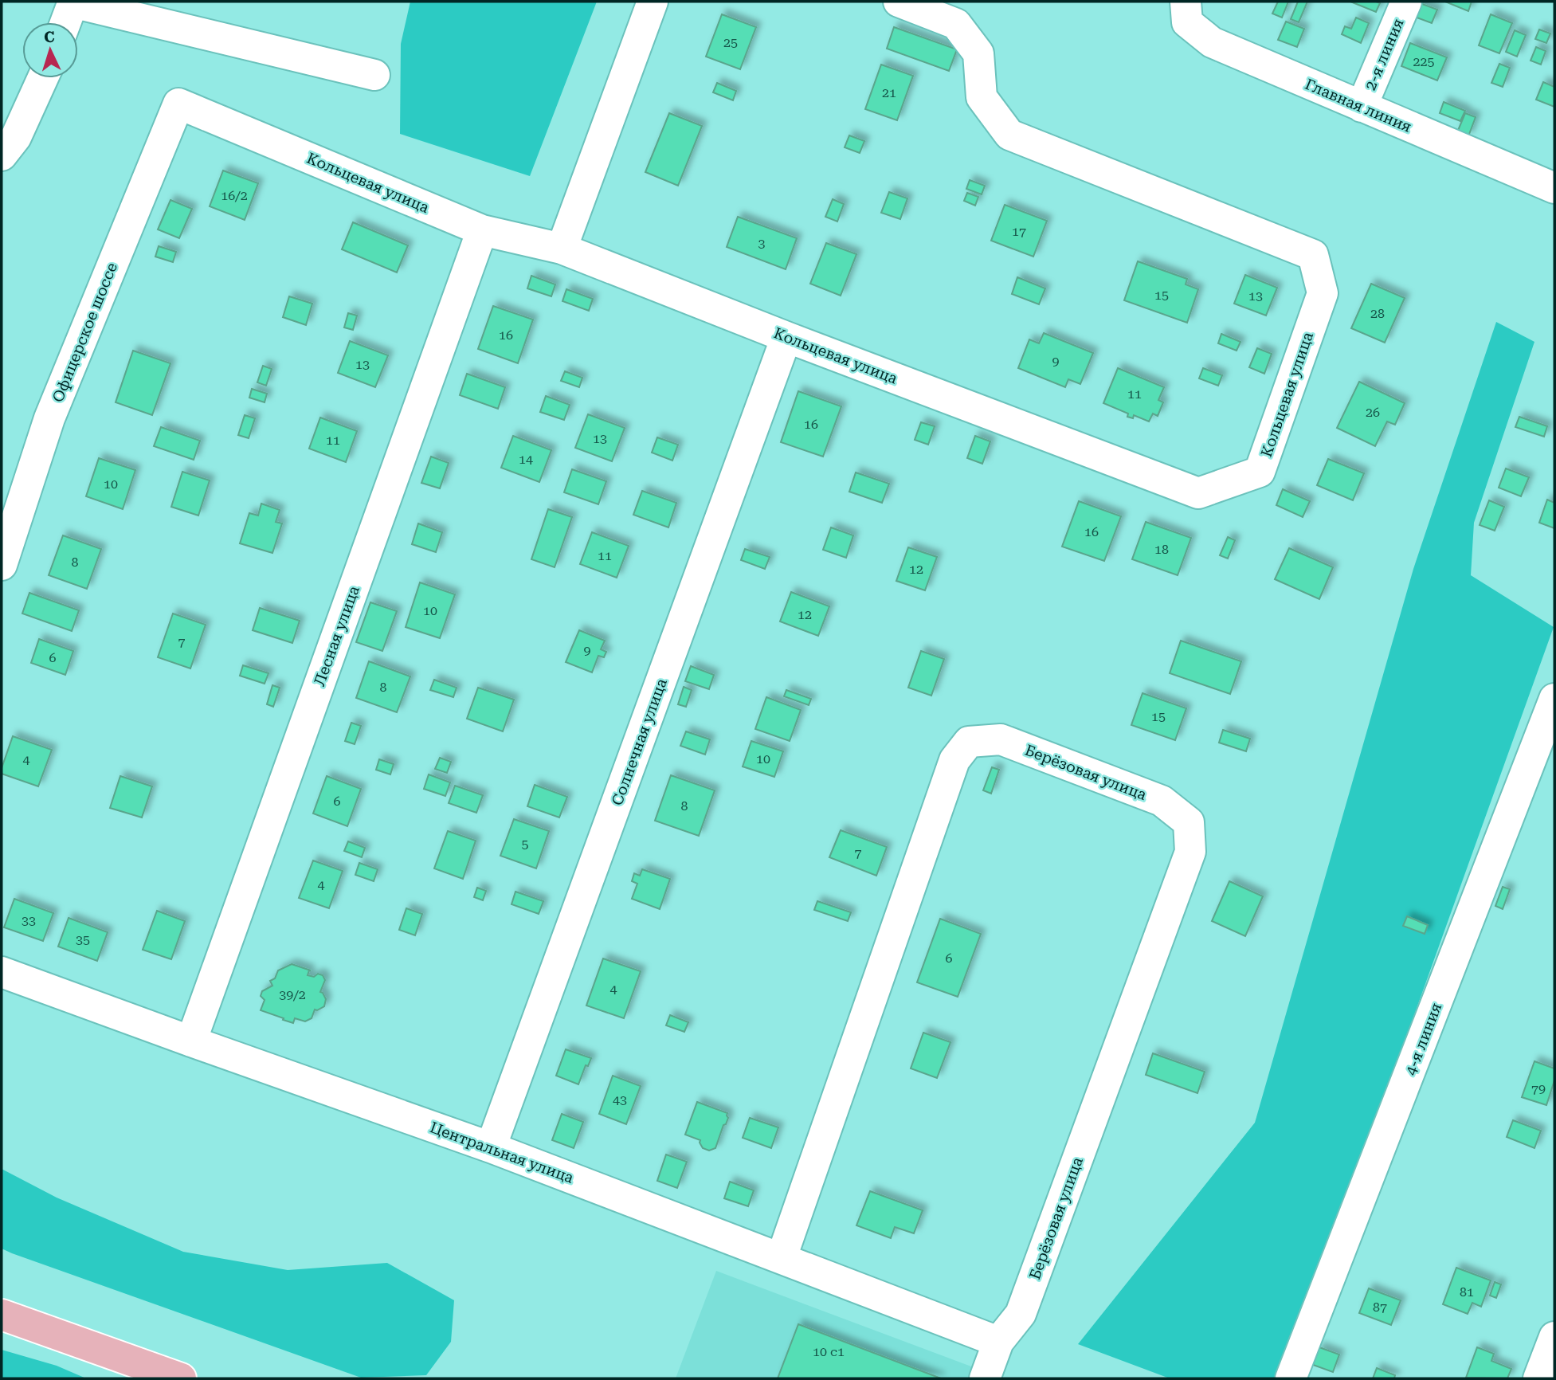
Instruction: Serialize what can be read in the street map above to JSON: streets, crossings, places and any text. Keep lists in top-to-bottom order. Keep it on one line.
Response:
{"streets":{"street":["2-я линия","Главная линия","Кольцевая улица","Офицерское шоссе","Лесная улица","Солнечная улица","Берёзовая улица","4-я линия","Центральная улица"]},"crossings":[["2-я линия","Главная линия"],["Кольцевая улица","Офицерское шоссе"],["Кольцевая улица","Лесная улица"],["Кольцевая улица","Солнечная улица"],["Лесная улица","Центральная улица"],["Солнечная улица","Центральная улица"],["Берёзовая улица","Центральная улица"]],"house_numbers":["25","225","21","16/2","17","3","15","13","28","16","9","13","11","26","16","13","11","14","10","16","18","11","8","12","10","12","7","9","6","8","15","10","4","6","8","5","7","4","33","35","6","4","39/2","79","43","81","87","10 с1"],"north":"top"}
